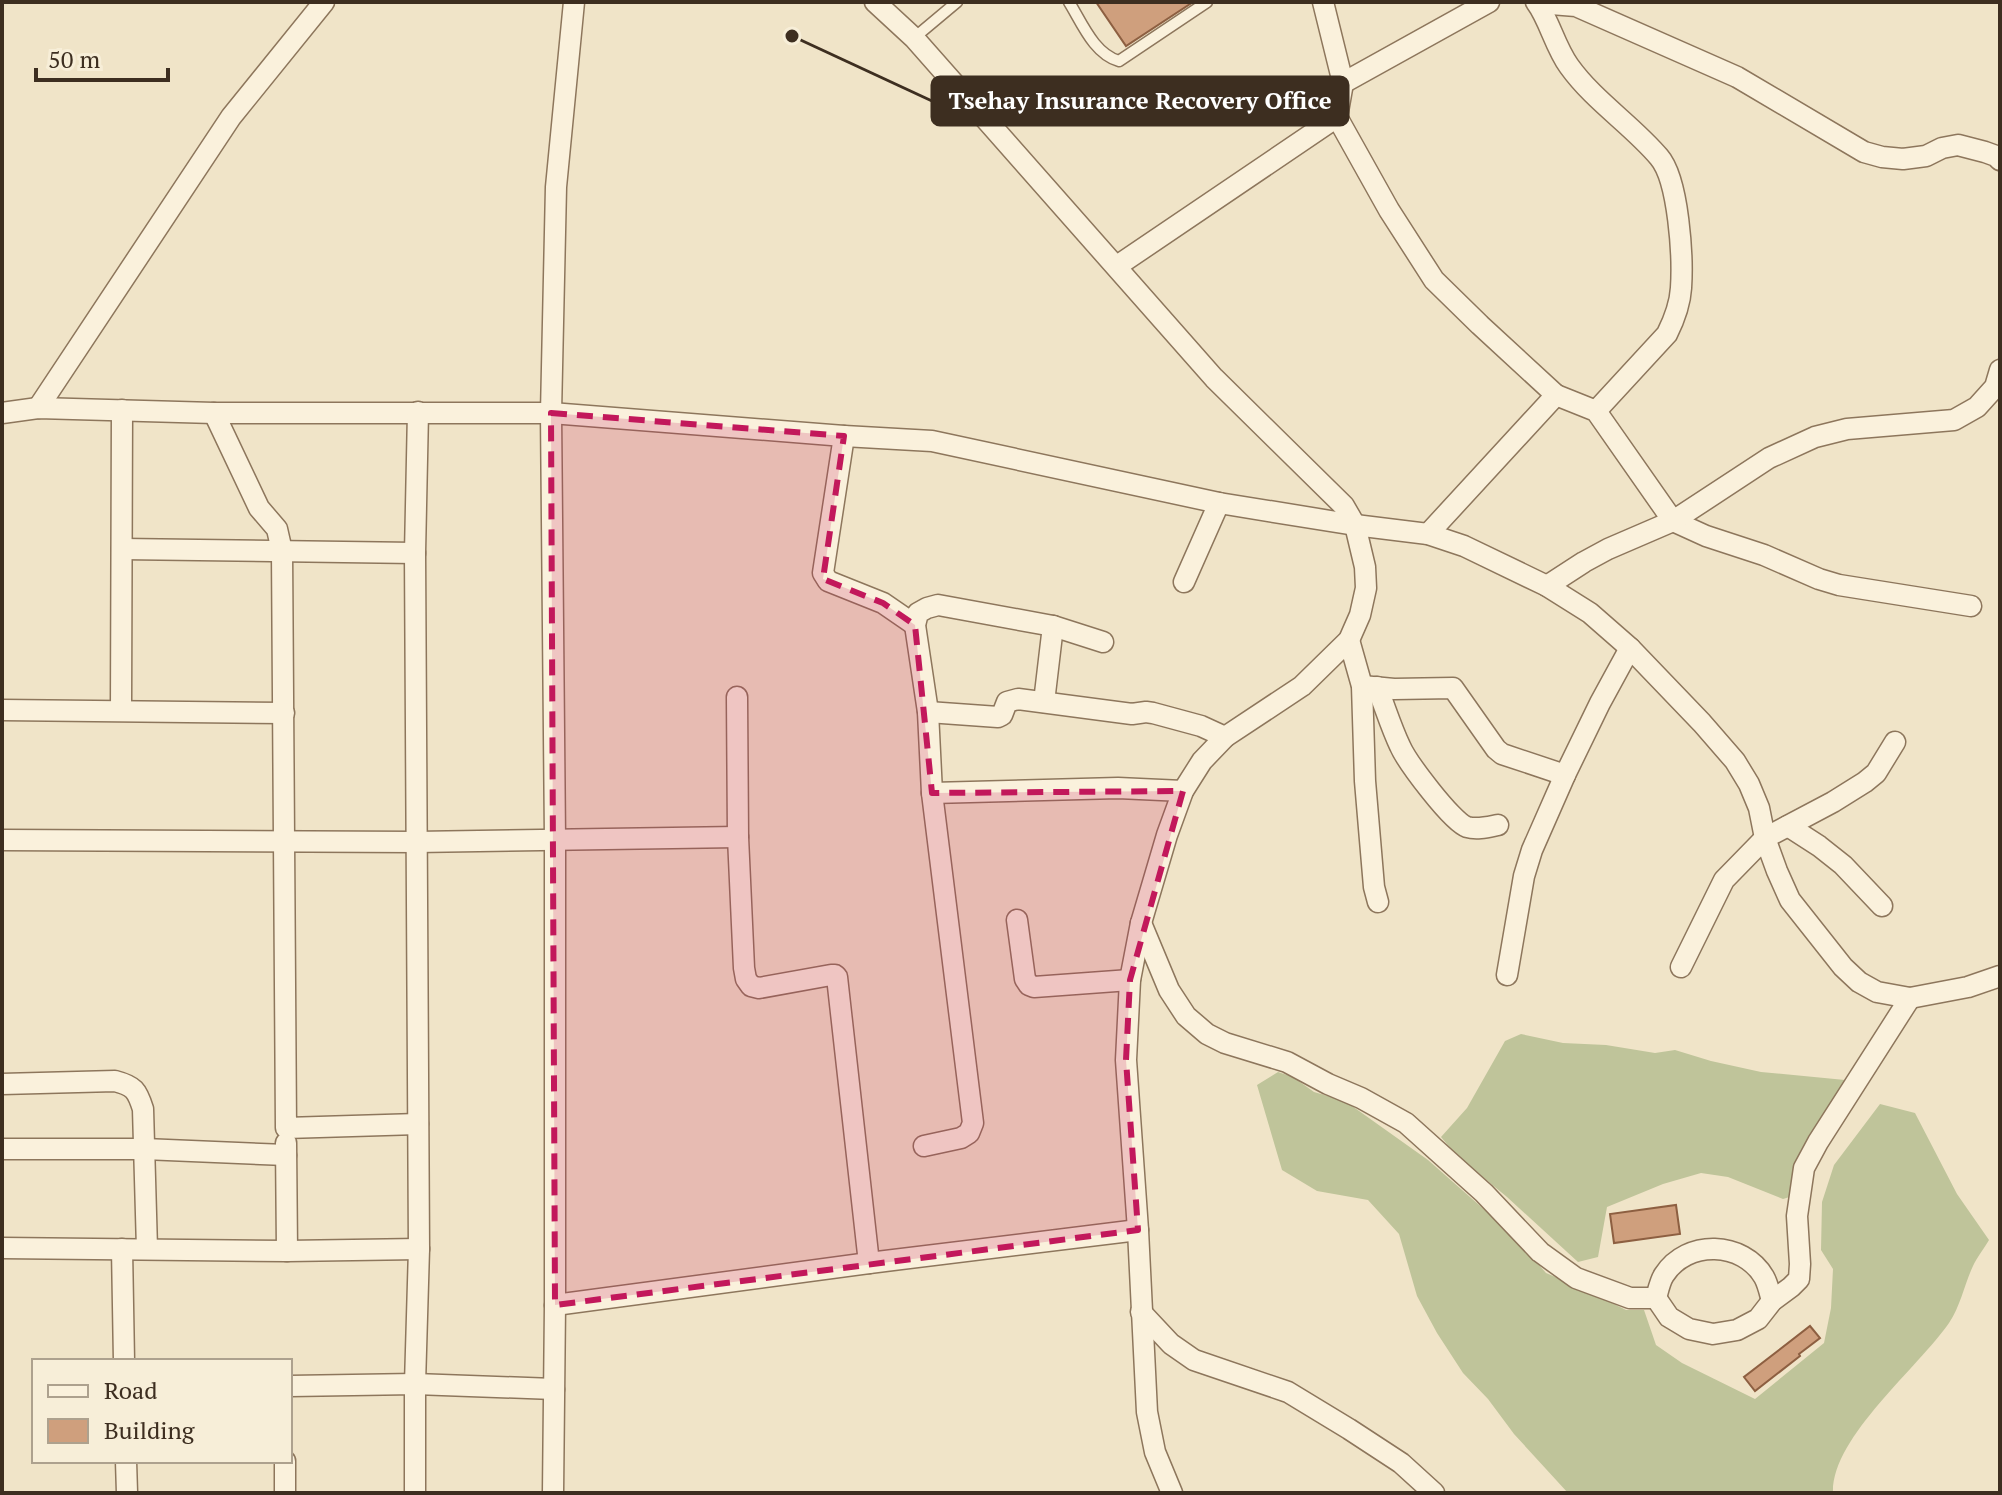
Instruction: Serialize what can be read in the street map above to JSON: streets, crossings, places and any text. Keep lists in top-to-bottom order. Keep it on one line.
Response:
{"places":["Tsehay Insurance Recovery Office"],"legend":["Road","Building"],"scale_bar":"50 m"}
